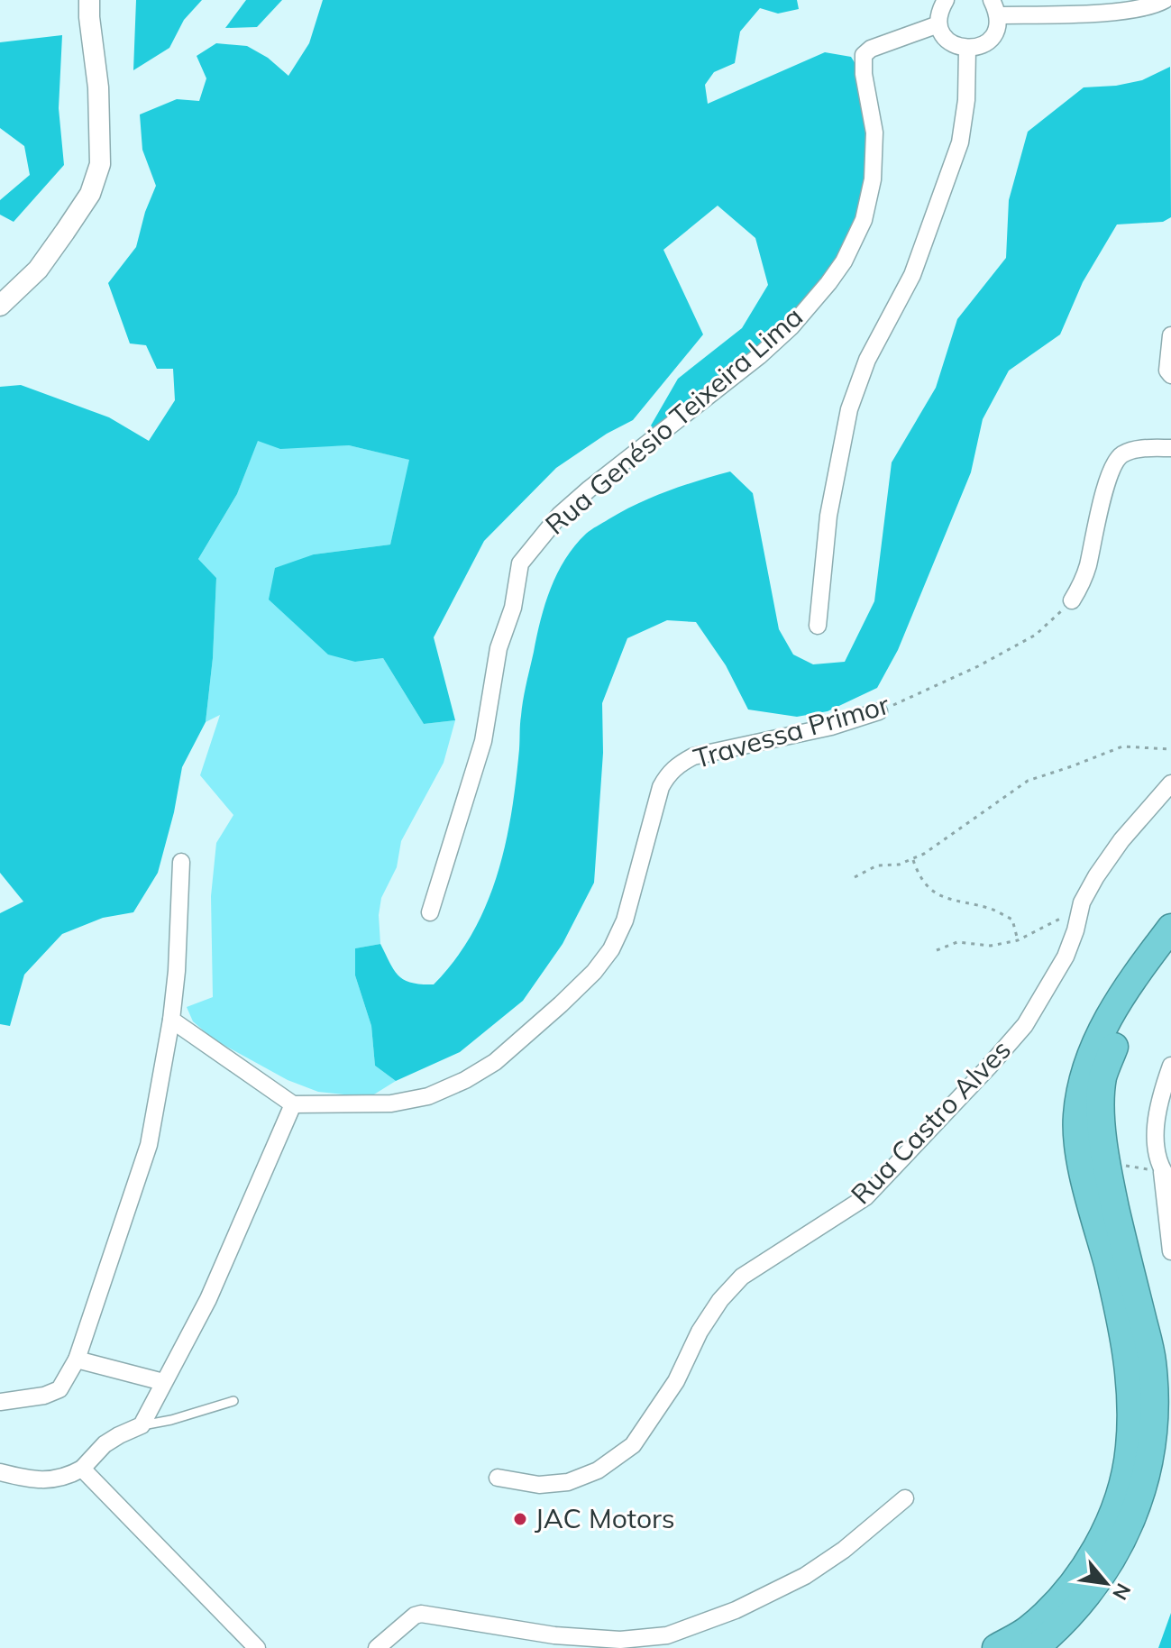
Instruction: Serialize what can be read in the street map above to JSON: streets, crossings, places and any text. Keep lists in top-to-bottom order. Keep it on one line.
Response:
{"streets":{"street":["Rua Genésio Teixeira Lima","Travessa Primor","Rua Castro Alves"]},"places":["JAC Motors"],"north":"bottom right"}
